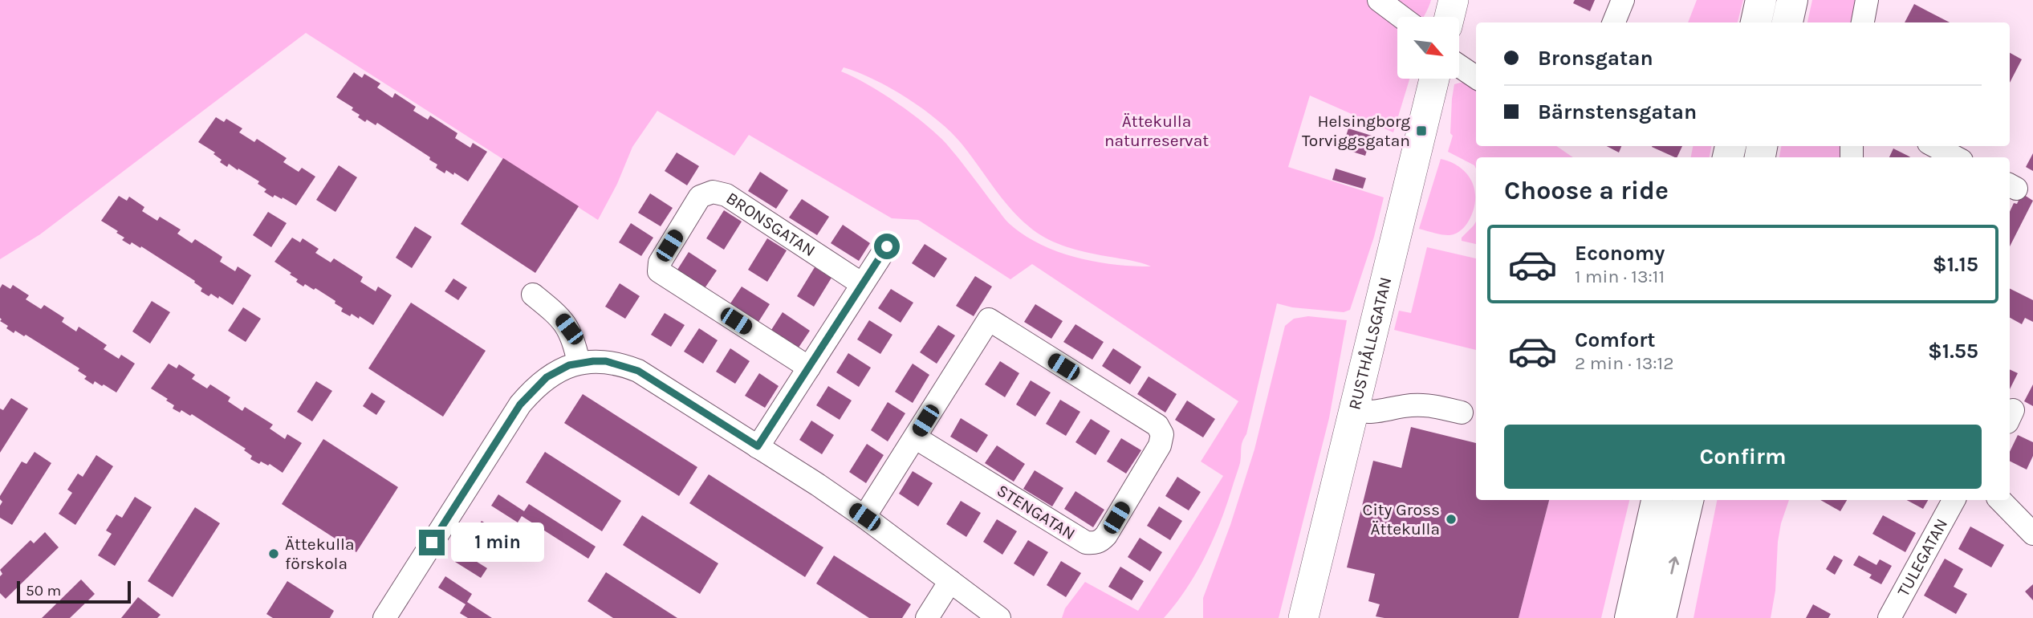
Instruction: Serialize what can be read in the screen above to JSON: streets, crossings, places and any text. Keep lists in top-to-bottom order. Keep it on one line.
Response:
{"streets":{"main road":["RUSTHÅLLSGATAN"],"street":["BRONSGATAN","STENGATAN","TULEGATAN"]},"parks":["Ättekulla naturreservat"],"places":{"transit":["Helsingborg Torviggsgatan"],"other":["City Gross Ättekulla","Ättekulla förskola"]},"scale_bar":"50 m","north":"bottom right","page":{"banner":["Bronsgatan","Bärnstensgatan"],"heading":"Choose a ride","list":[{"name":"Economy","note":"1 min · 13:11","value":"$1.15"},{"name":"Comfort","note":"2 min · 13:12","value":"$1.55"}],"buttons":"Confirm","bubble":"1 min","scale":"50 m"}}
